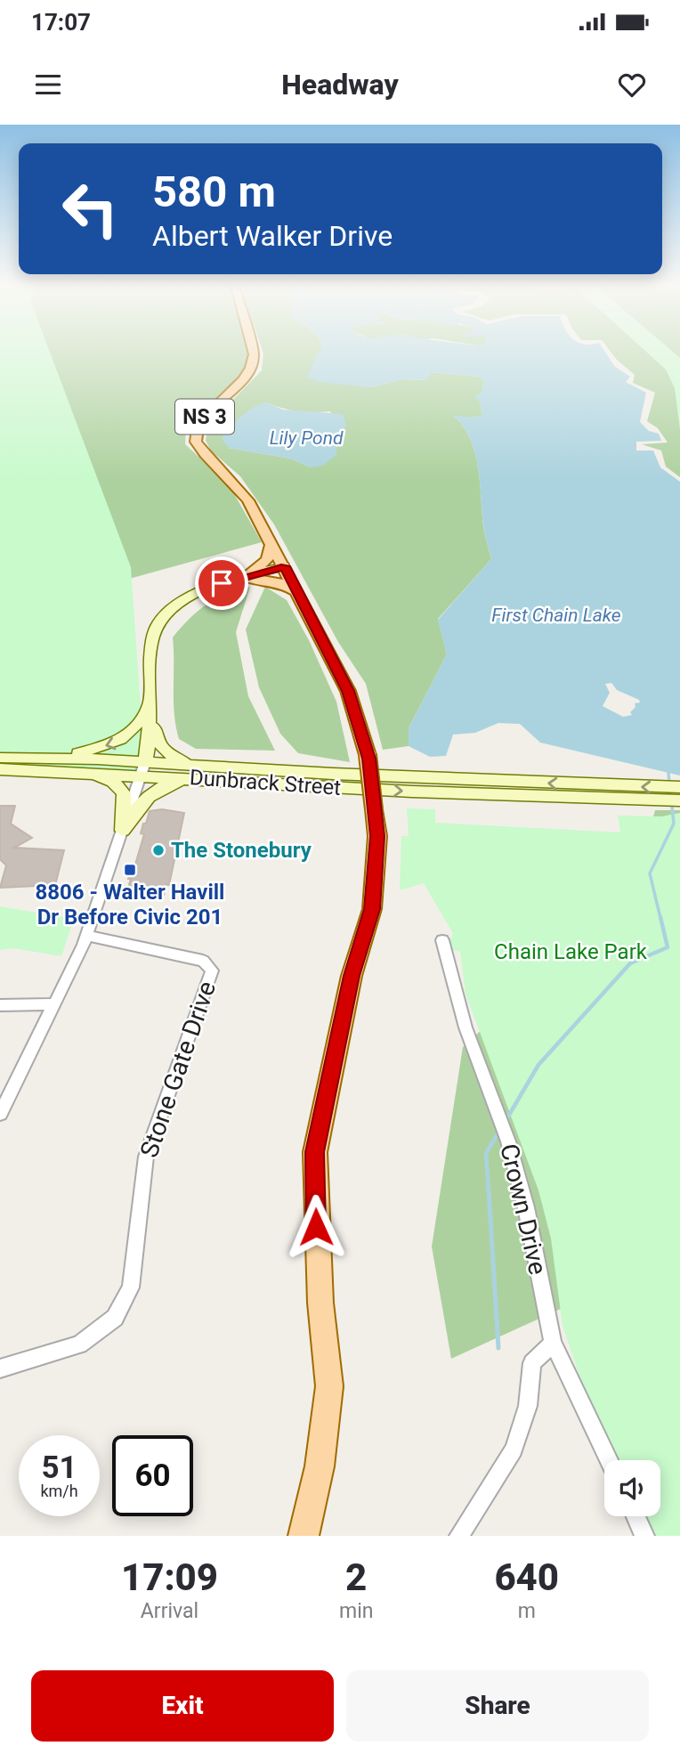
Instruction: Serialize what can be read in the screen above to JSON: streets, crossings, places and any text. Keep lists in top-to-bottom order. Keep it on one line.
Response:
{"streets":{"main road":["NS 3","Dunbrack Street"],"street":["Stone Gate Drive","Crown Drive"]},"water":["Lily Pond","First Chain Lake"],"parks":["Chain Lake Park"],"places":{"other":["The Stonebury"],"transit":["8806 - Walter Havill Dr Before Civic 201"]},"page":{"status":"17:07","header":"Headway","turn":["580 m","Albert Walker Drive"],"speed":"51 km/h","limit":"60","eta":["17:09","Arrival","2","min","640","m"],"buttons":["Exit","Share"]}}
